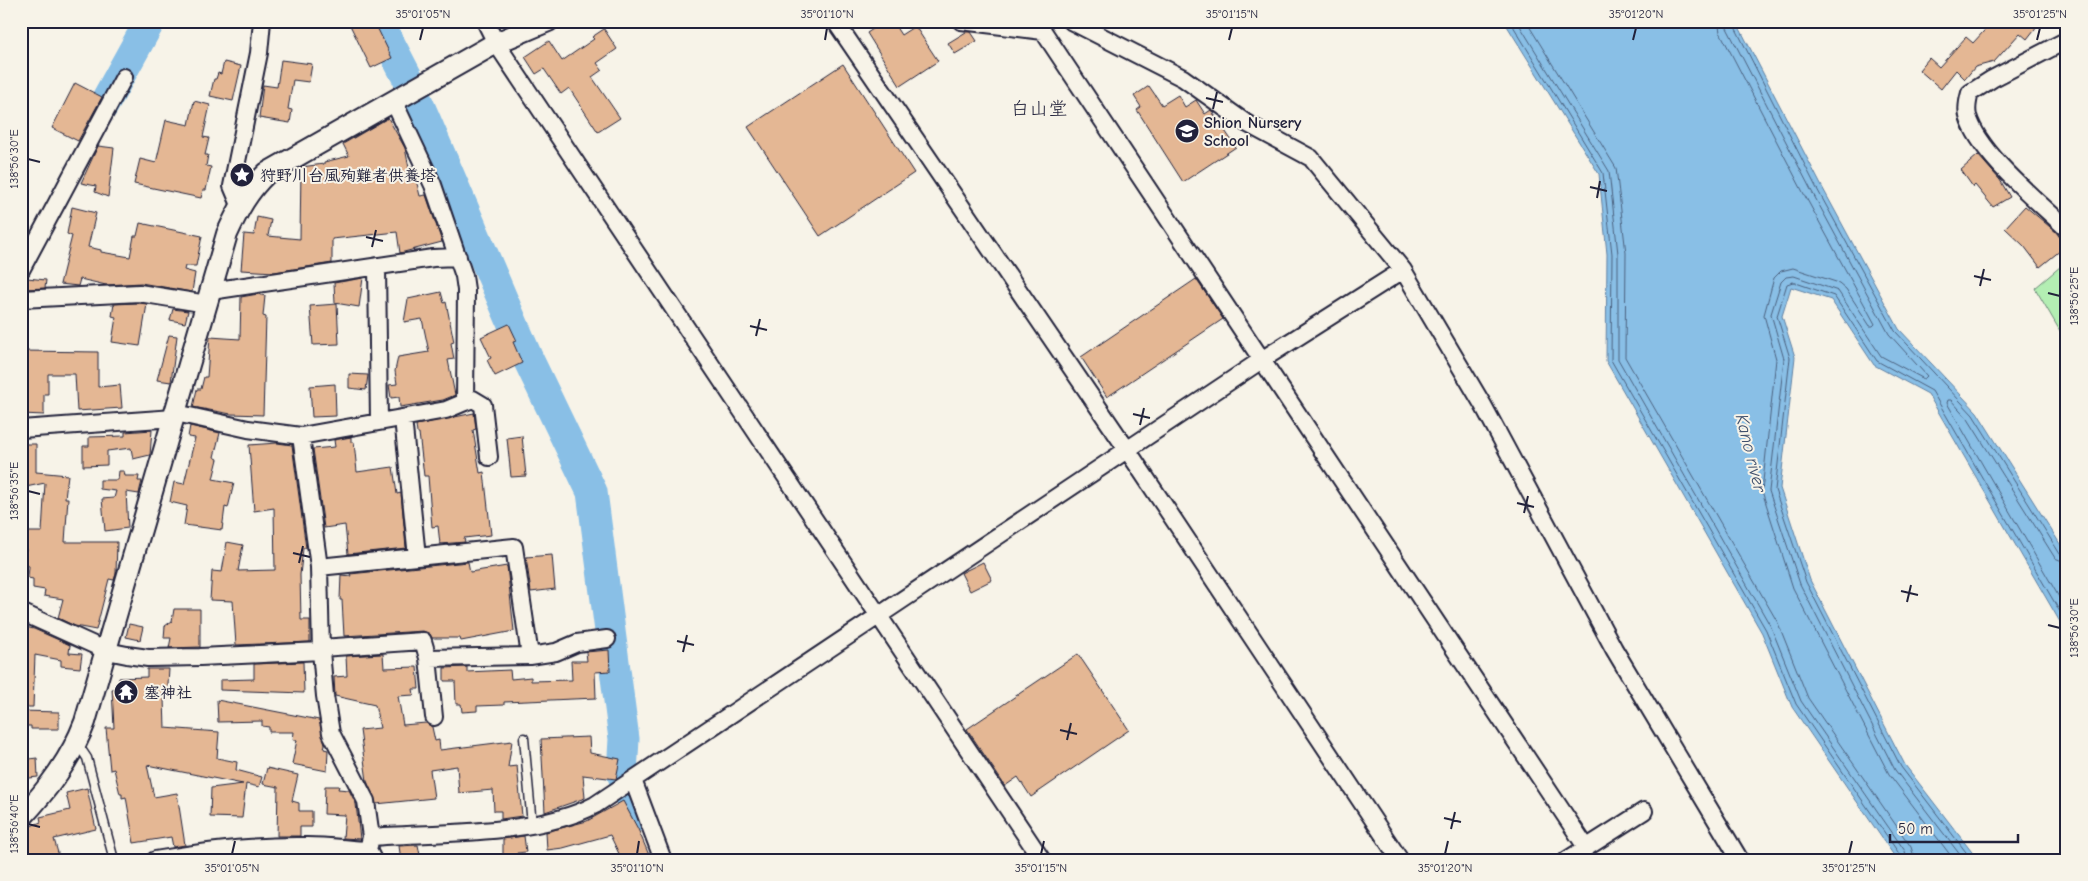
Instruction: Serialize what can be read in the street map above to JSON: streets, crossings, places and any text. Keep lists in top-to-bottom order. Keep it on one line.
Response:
{"districts":["白山堂"],"water":["Kano river"],"places":{"school or university":["Shion Nursery School"],"place":["狩野川台風殉難者供養塔"],"temple":["塞神社"]},"scale_bar":"50 m","coordinates":["35°01'05\"N","35°01'10\"N","35°01'15\"N","35°01'20\"N","35°01'25\"N","138°56'30\"E","138°56'25\"E","138°56'35\"E","138°56'40\"E"]}
